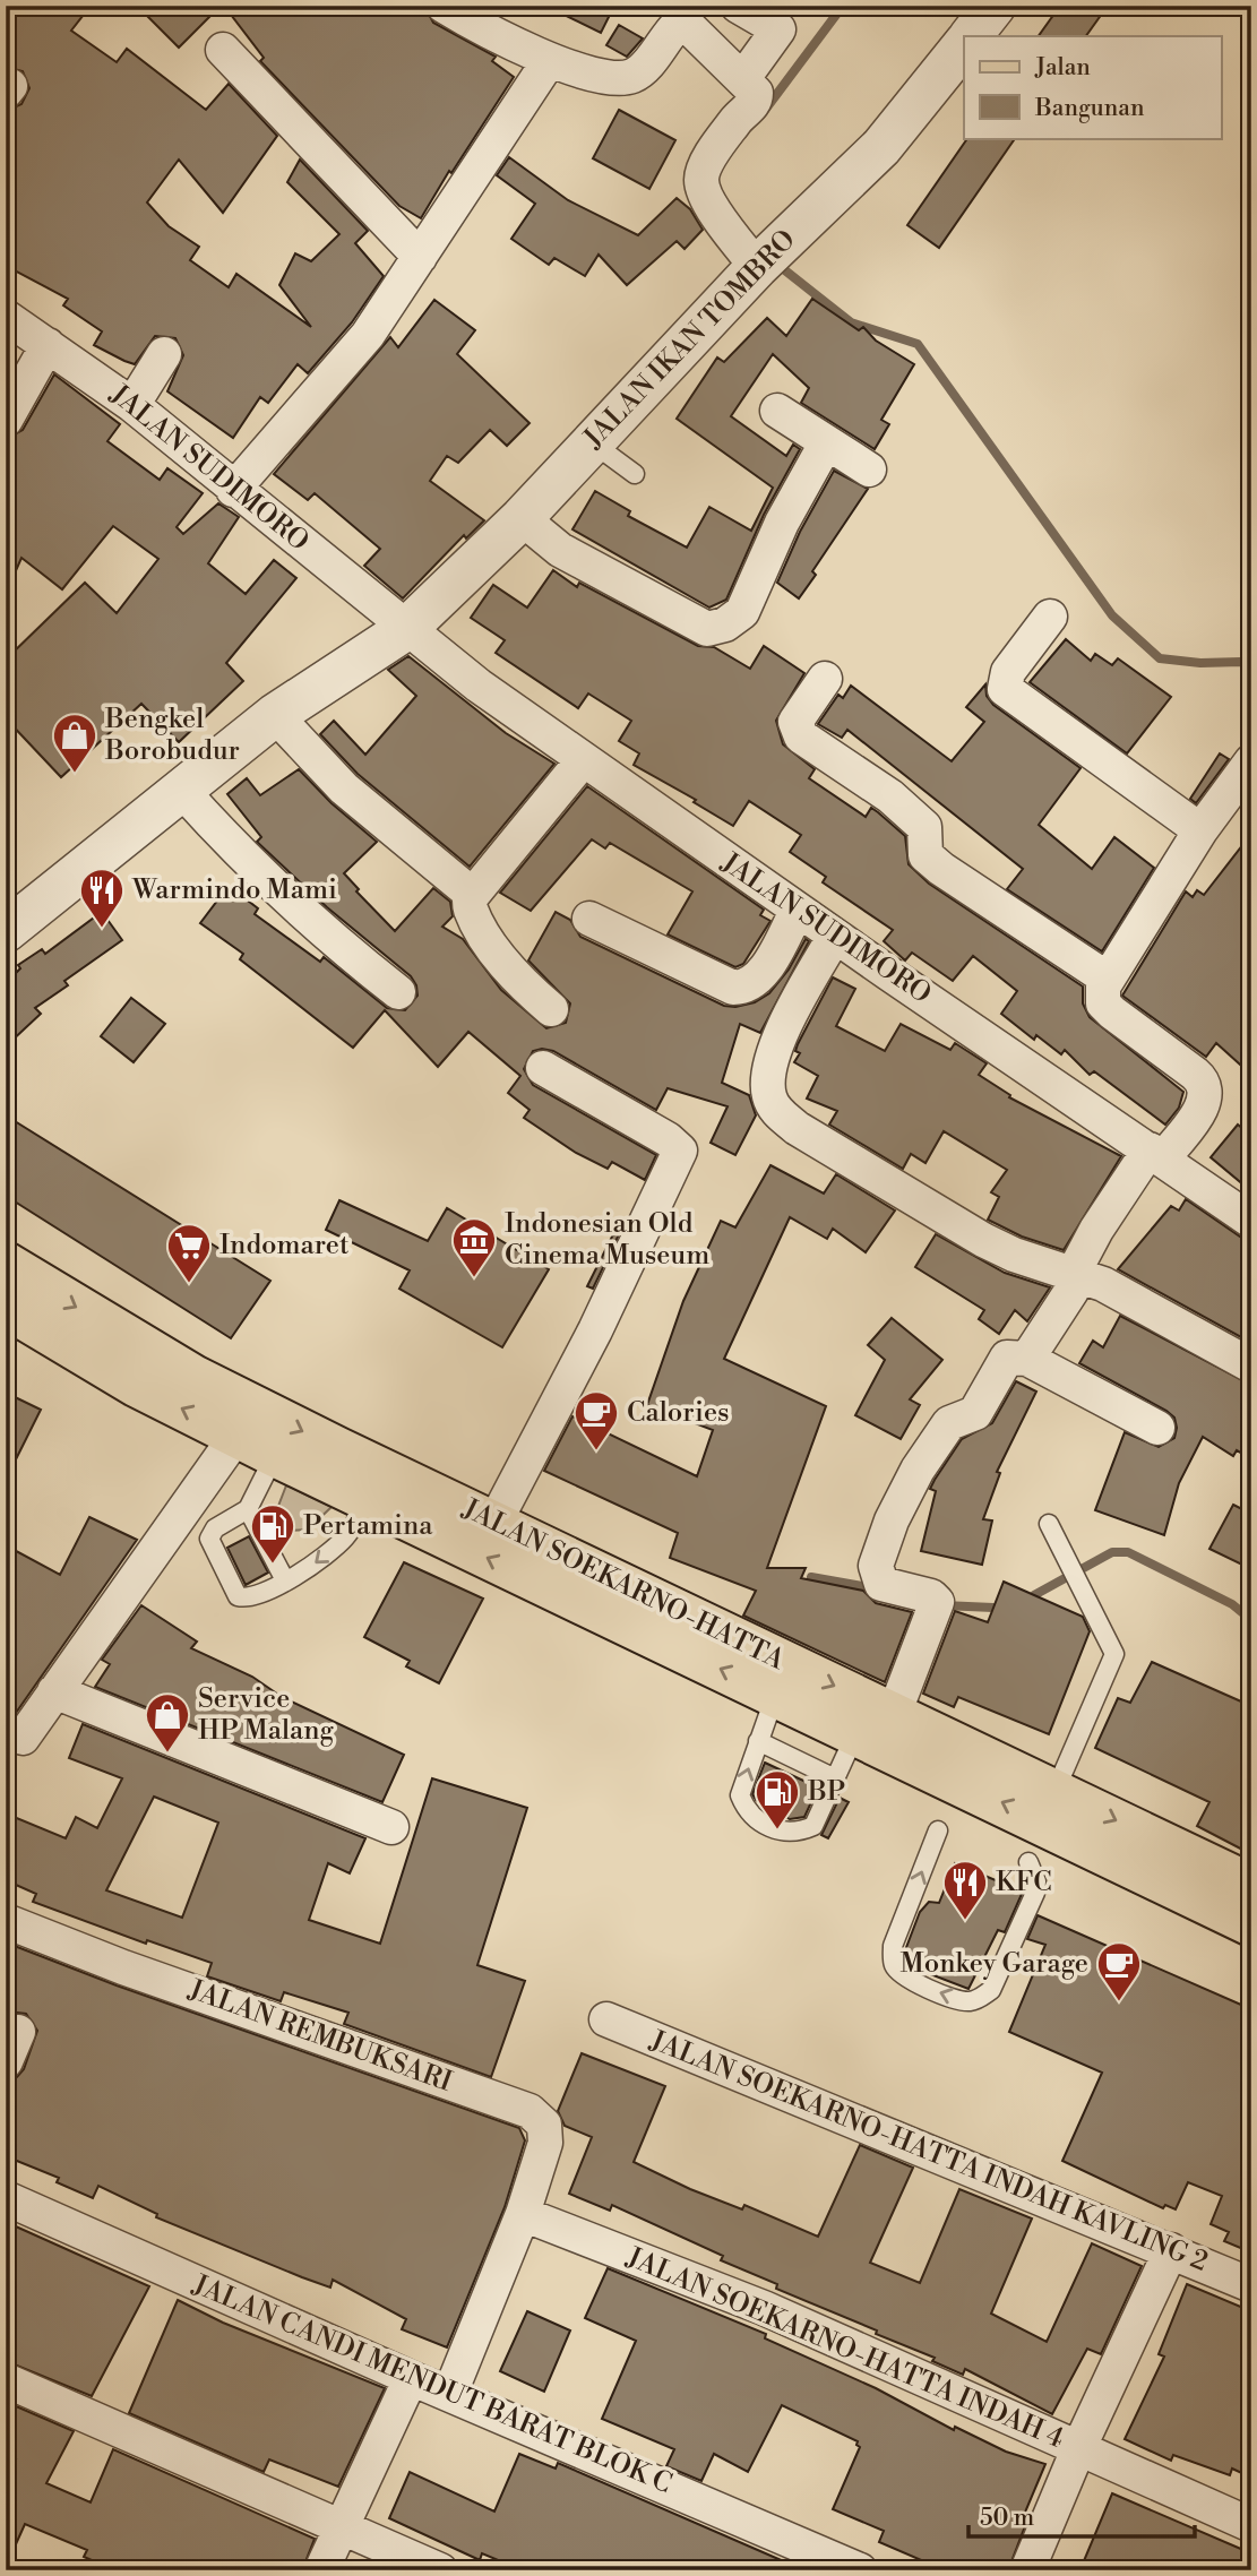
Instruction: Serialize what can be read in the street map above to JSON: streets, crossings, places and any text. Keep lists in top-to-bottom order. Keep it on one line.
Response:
{"streets":{"main road":["JALAN SOEKARNO-HATTA"],"street":["JALAN IKAN TOMBRO","JALAN SUDIMORO","JALAN REMBUKSARI","JALAN SOEKARNO-HATTA INDAH KAVLING 2","JALAN SOEKARNO-HATTA INDAH 4","JALAN CANDI MENDUT BARAT BLOK C"]},"crossings":[["JALAN IKAN TOMBRO","JALAN SUDIMORO"],["JALAN REMBUKSARI","JALAN SOEKARNO-HATTA INDAH 4"],["JALAN REMBUKSARI","JALAN CANDI MENDUT BARAT BLOK C"]],"places":{"shop":["Bengkel Borobudur","Service HP Malang"],"restaurant":["Warmindo Mami","KFC"],"museum":["Indonesian Old Cinema Museum"],"supermarket":["Indomaret"],"cafe":["Calories","Monkey Garage"],"fuel station":["Pertamina","BP"]},"legend":["Jalan","Bangunan"],"scale_bar":"50 m"}
